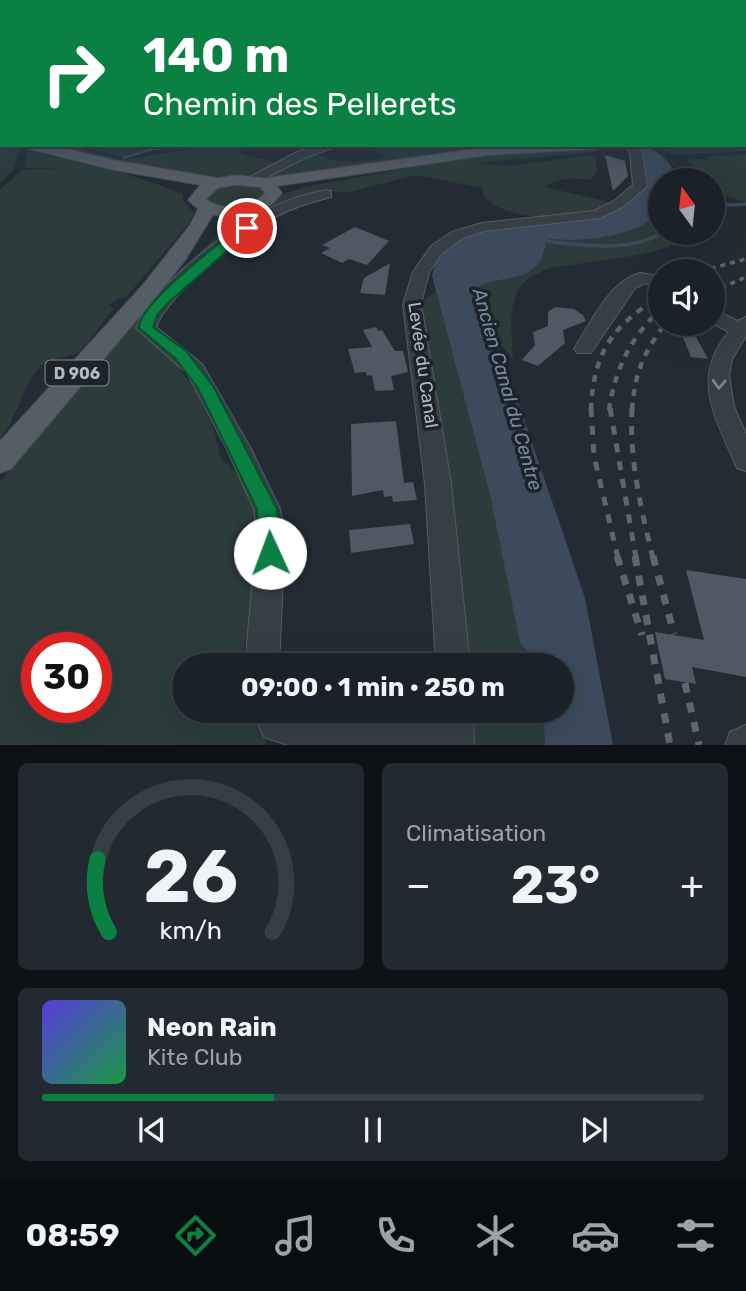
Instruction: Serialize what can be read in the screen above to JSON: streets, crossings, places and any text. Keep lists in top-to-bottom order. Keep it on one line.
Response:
{"streets":{"main road":["D 906"],"street":["Levée du Canal"]},"water":["Ancien Canal du Centre"],"north":"top","page":{"turn":["140 m","Chemin des Pellerets"],"limit":"30","trip":"09:00 · 1 min · 250 m","tile":"Climatisation","heat":["−","23°","+"],"song":["Neon Rain","Kite Club"],"tabs":"08:59","gauge":["26","km/h"]}}
